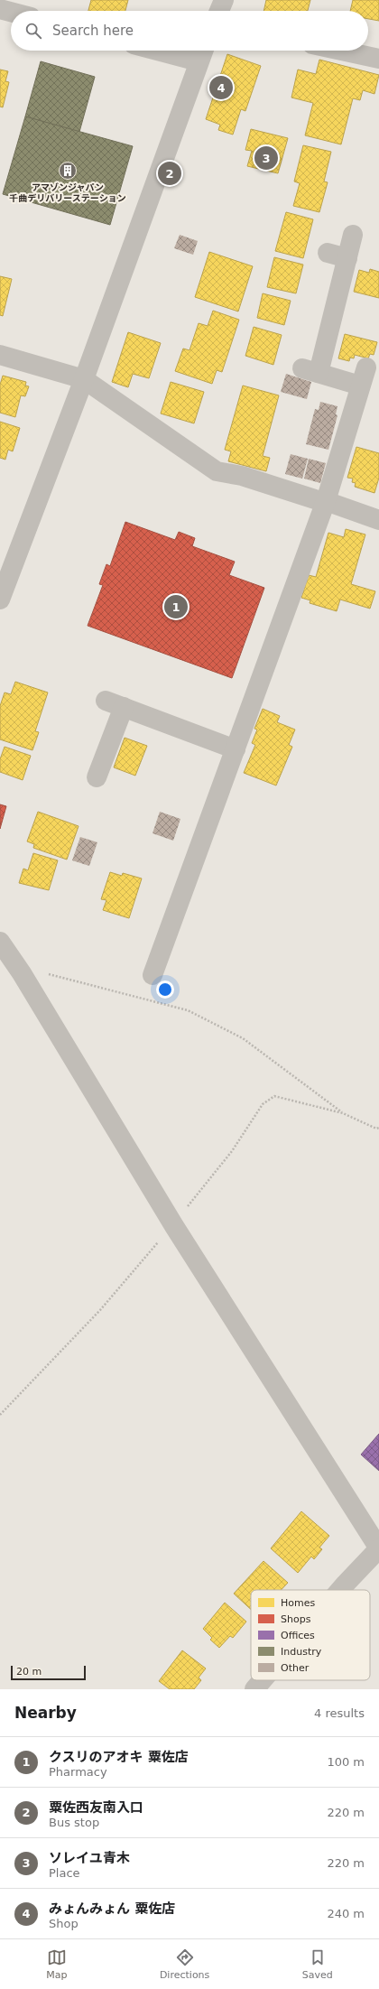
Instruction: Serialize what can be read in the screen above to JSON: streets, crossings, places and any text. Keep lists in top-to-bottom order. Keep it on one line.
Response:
{"places":{"building":["アマゾンジャパン 千曲デリバリーステーション"]},"legend":["Homes","Shops","Offices","Industry","Other"],"scale_bar":"20 m","page":{"search":"Search here","pins":["4","3","2","1"],"scale":"20 m","heading":["Nearby","4 results"],"list":[{"mark":"1","name":"クスリのアオキ 粟佐店","note":"Pharmacy","value":"100 m"},{"mark":"2","name":"粟佐西友南入口","note":"Bus stop","value":"220 m"},{"mark":"3","name":"ソレイユ青木","note":"Place","value":"220 m"},{"mark":"4","name":"みょんみょん 粟佐店","note":"Shop","value":"240 m"}],"nav":["Map","Directions","Saved"]}}
